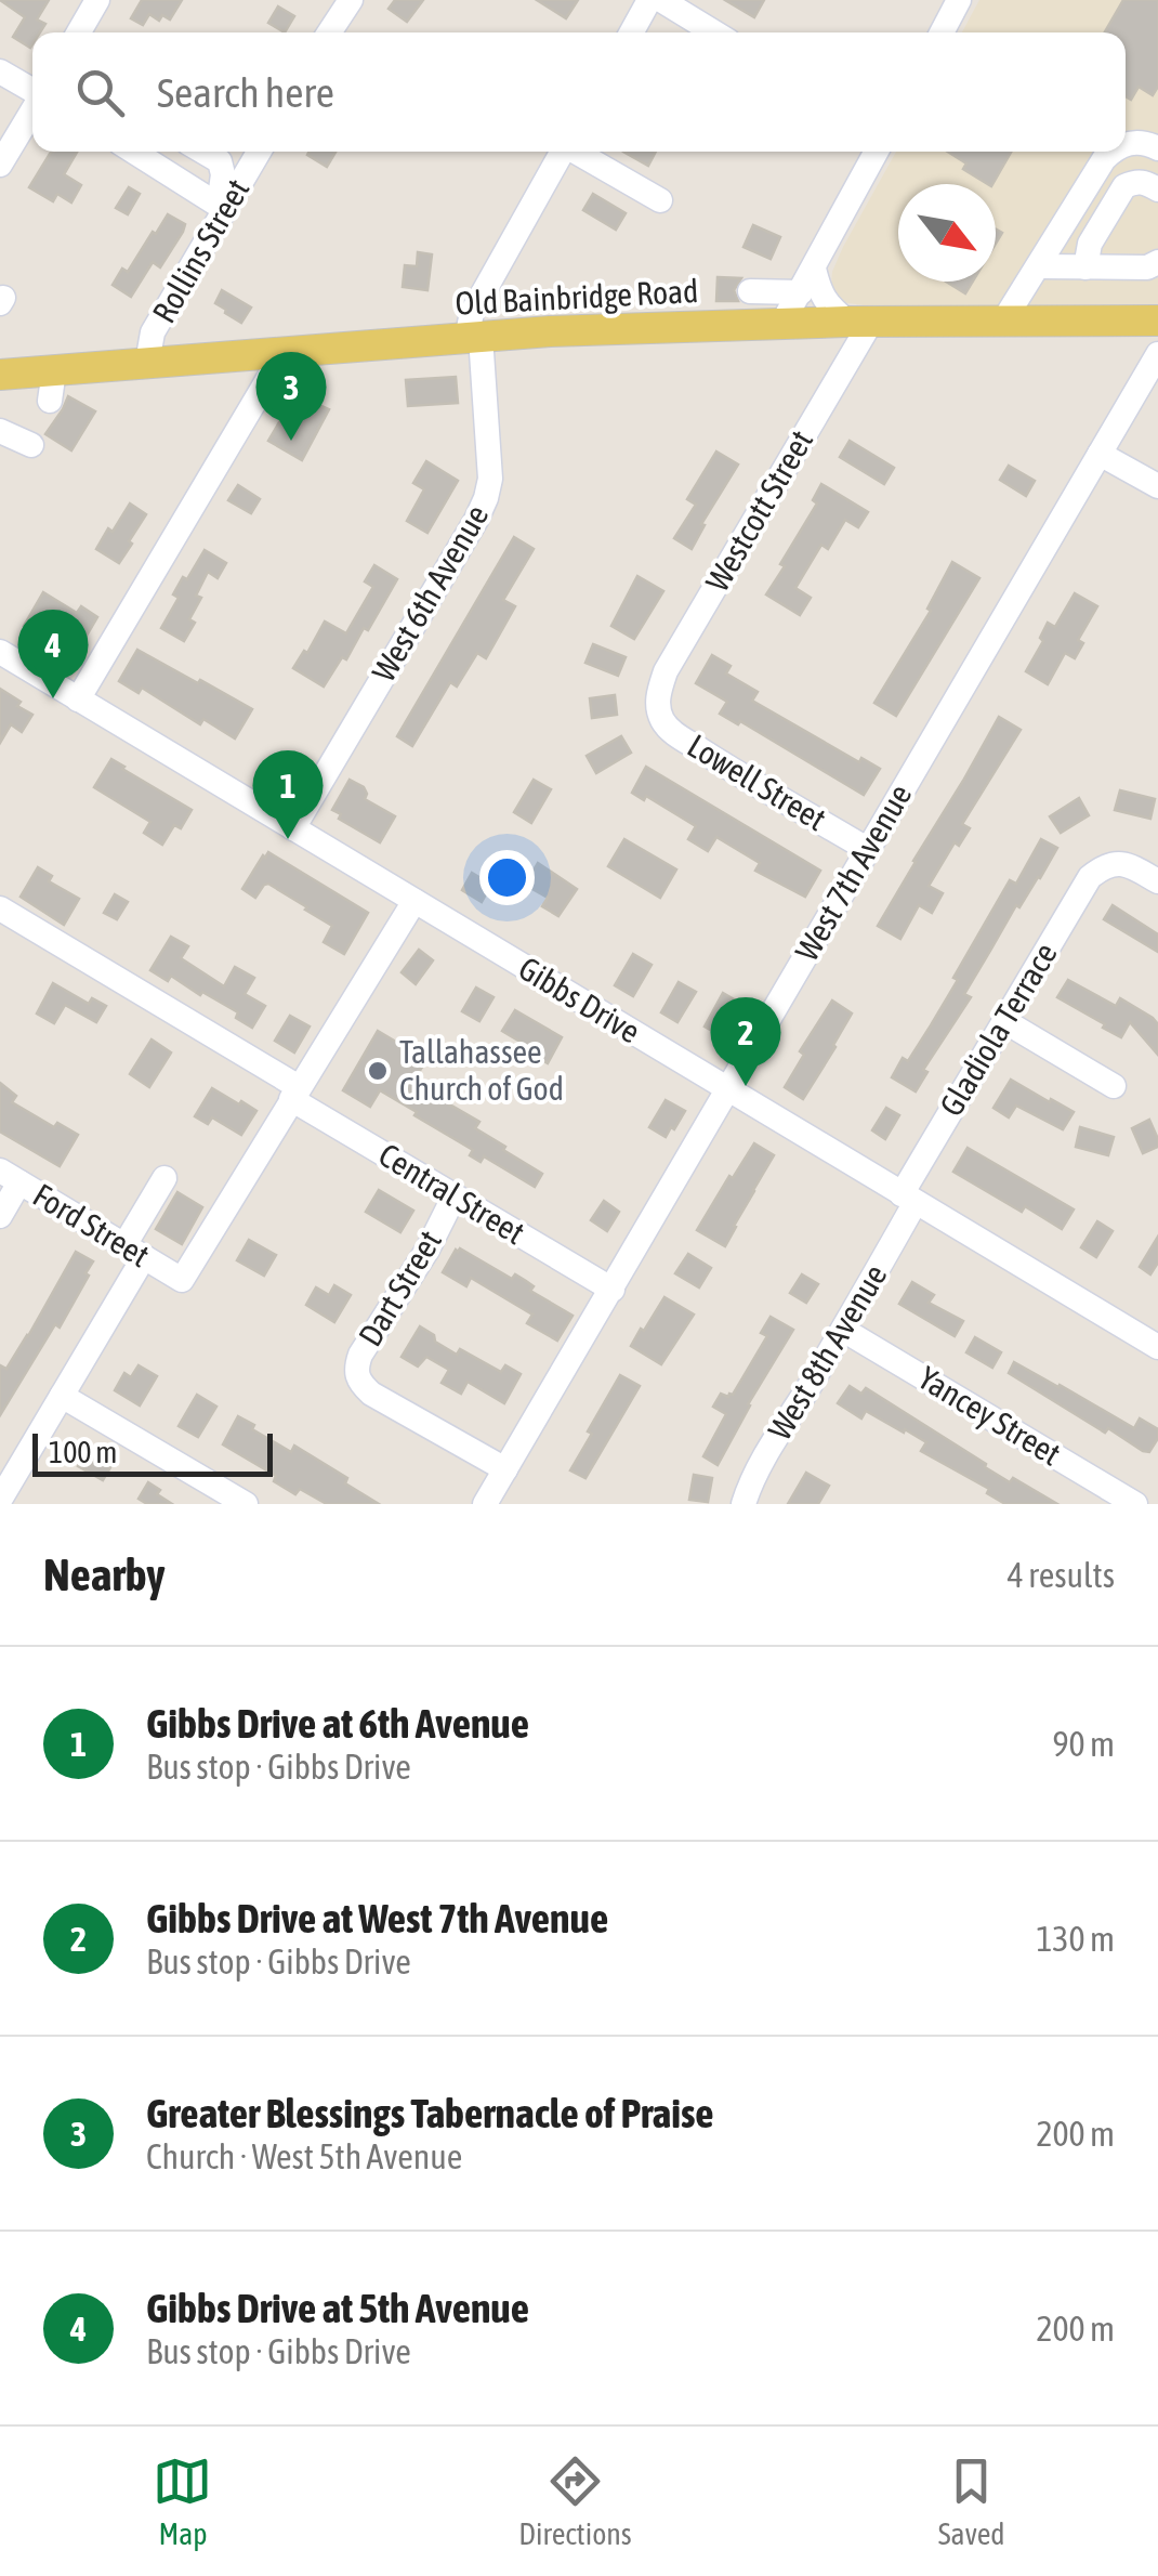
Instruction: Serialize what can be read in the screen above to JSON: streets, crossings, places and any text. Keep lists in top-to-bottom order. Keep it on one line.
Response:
{"streets":{"main road":["Old Bainbridge Road"],"street":["Rollins Street","Westcott Street","West 6th Avenue","Lowell Street","West 7th Avenue","Gibbs Drive","Gladiola Terrace","Central Street","Ford Street","Dart Street","West 8th Avenue","Yancey Street"]},"crossings":[["Rollins Street","Old Bainbridge Road"],["Old Bainbridge Road","Westcott Street"],["Old Bainbridge Road","West 6th Avenue"],["Westcott Street","Lowell Street"],["West 6th Avenue","Gibbs Drive"],["Lowell Street","West 7th Avenue"],["West 7th Avenue","Gibbs Drive"],["West 7th Avenue","Central Street"],["West 7th Avenue","Dart Street"],["Gibbs Drive","Gladiola Terrace"],["Gibbs Drive","West 8th Avenue"],["Gladiola Terrace","West 8th Avenue"],["Central Street","Ford Street"],["Central Street","Dart Street"],["West 8th Avenue","Yancey Street"]],"places":["Tallahassee Church of God"],"scale_bar":"100 m","north":"bottom right","page":{"search":"Search here","pins":["3","4","1","2"],"scale":"100 m","heading":["Nearby","4 results"],"list":[{"mark":"1","name":"Gibbs Drive at 6th Avenue","note":"Bus stop · Gibbs Drive","value":"90 m"},{"mark":"2","name":"Gibbs Drive at West 7th Avenue","note":"Bus stop · Gibbs Drive","value":"130 m"},{"mark":"3","name":"Greater Blessings Tabernacle of Praise","note":"Church · West 5th Avenue","value":"200 m"},{"mark":"4","name":"Gibbs Drive at 5th Avenue","note":"Bus stop · Gibbs Drive","value":"200 m"}],"nav":["Map","Directions","Saved"]}}
